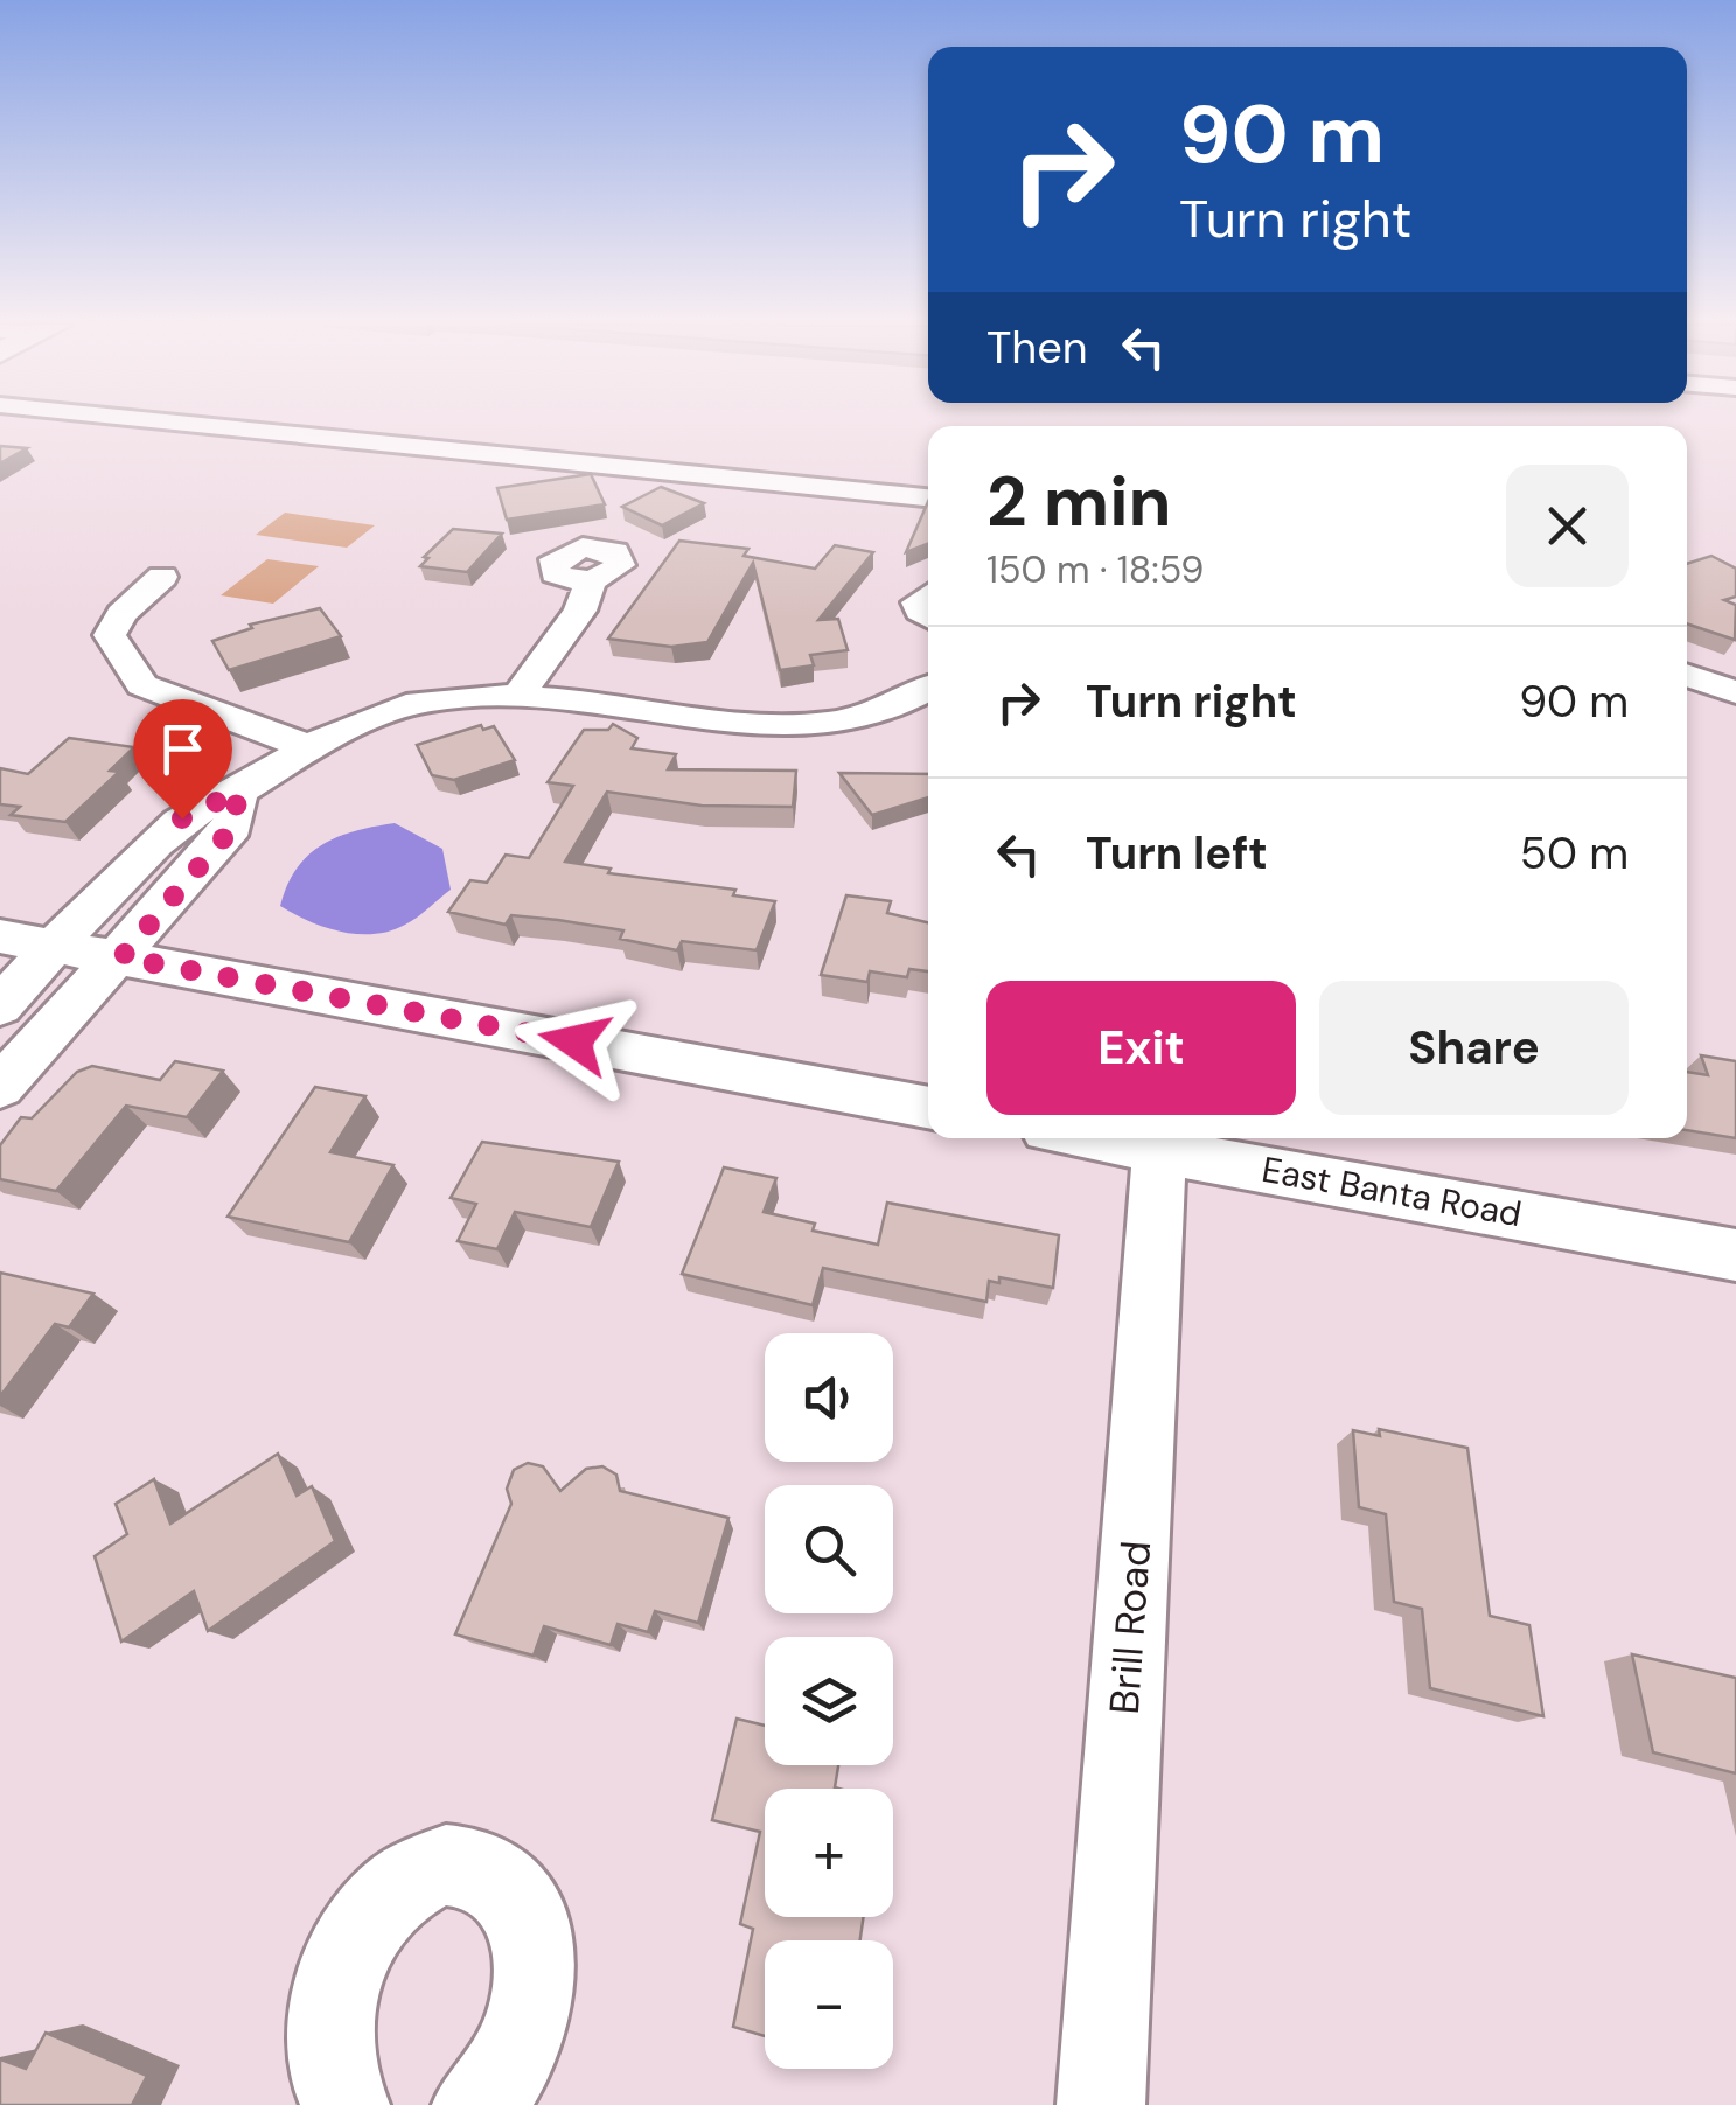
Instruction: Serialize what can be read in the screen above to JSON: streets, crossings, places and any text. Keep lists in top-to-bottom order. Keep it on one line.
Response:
{"streets":{"street":["East Banta Road","Brill Road"]},"crossings":[["East Banta Road","Brill Road"]],"page":{"turn":["90 m","Turn right"],"then":"Then","heading":["2 min","150 m · 18:59"],"list":[{"name":"Turn right","value":"90 m"},{"name":"Turn left","value":"50 m"}],"buttons":["Exit","Share"],"map_buttons":["+","−"]}}
